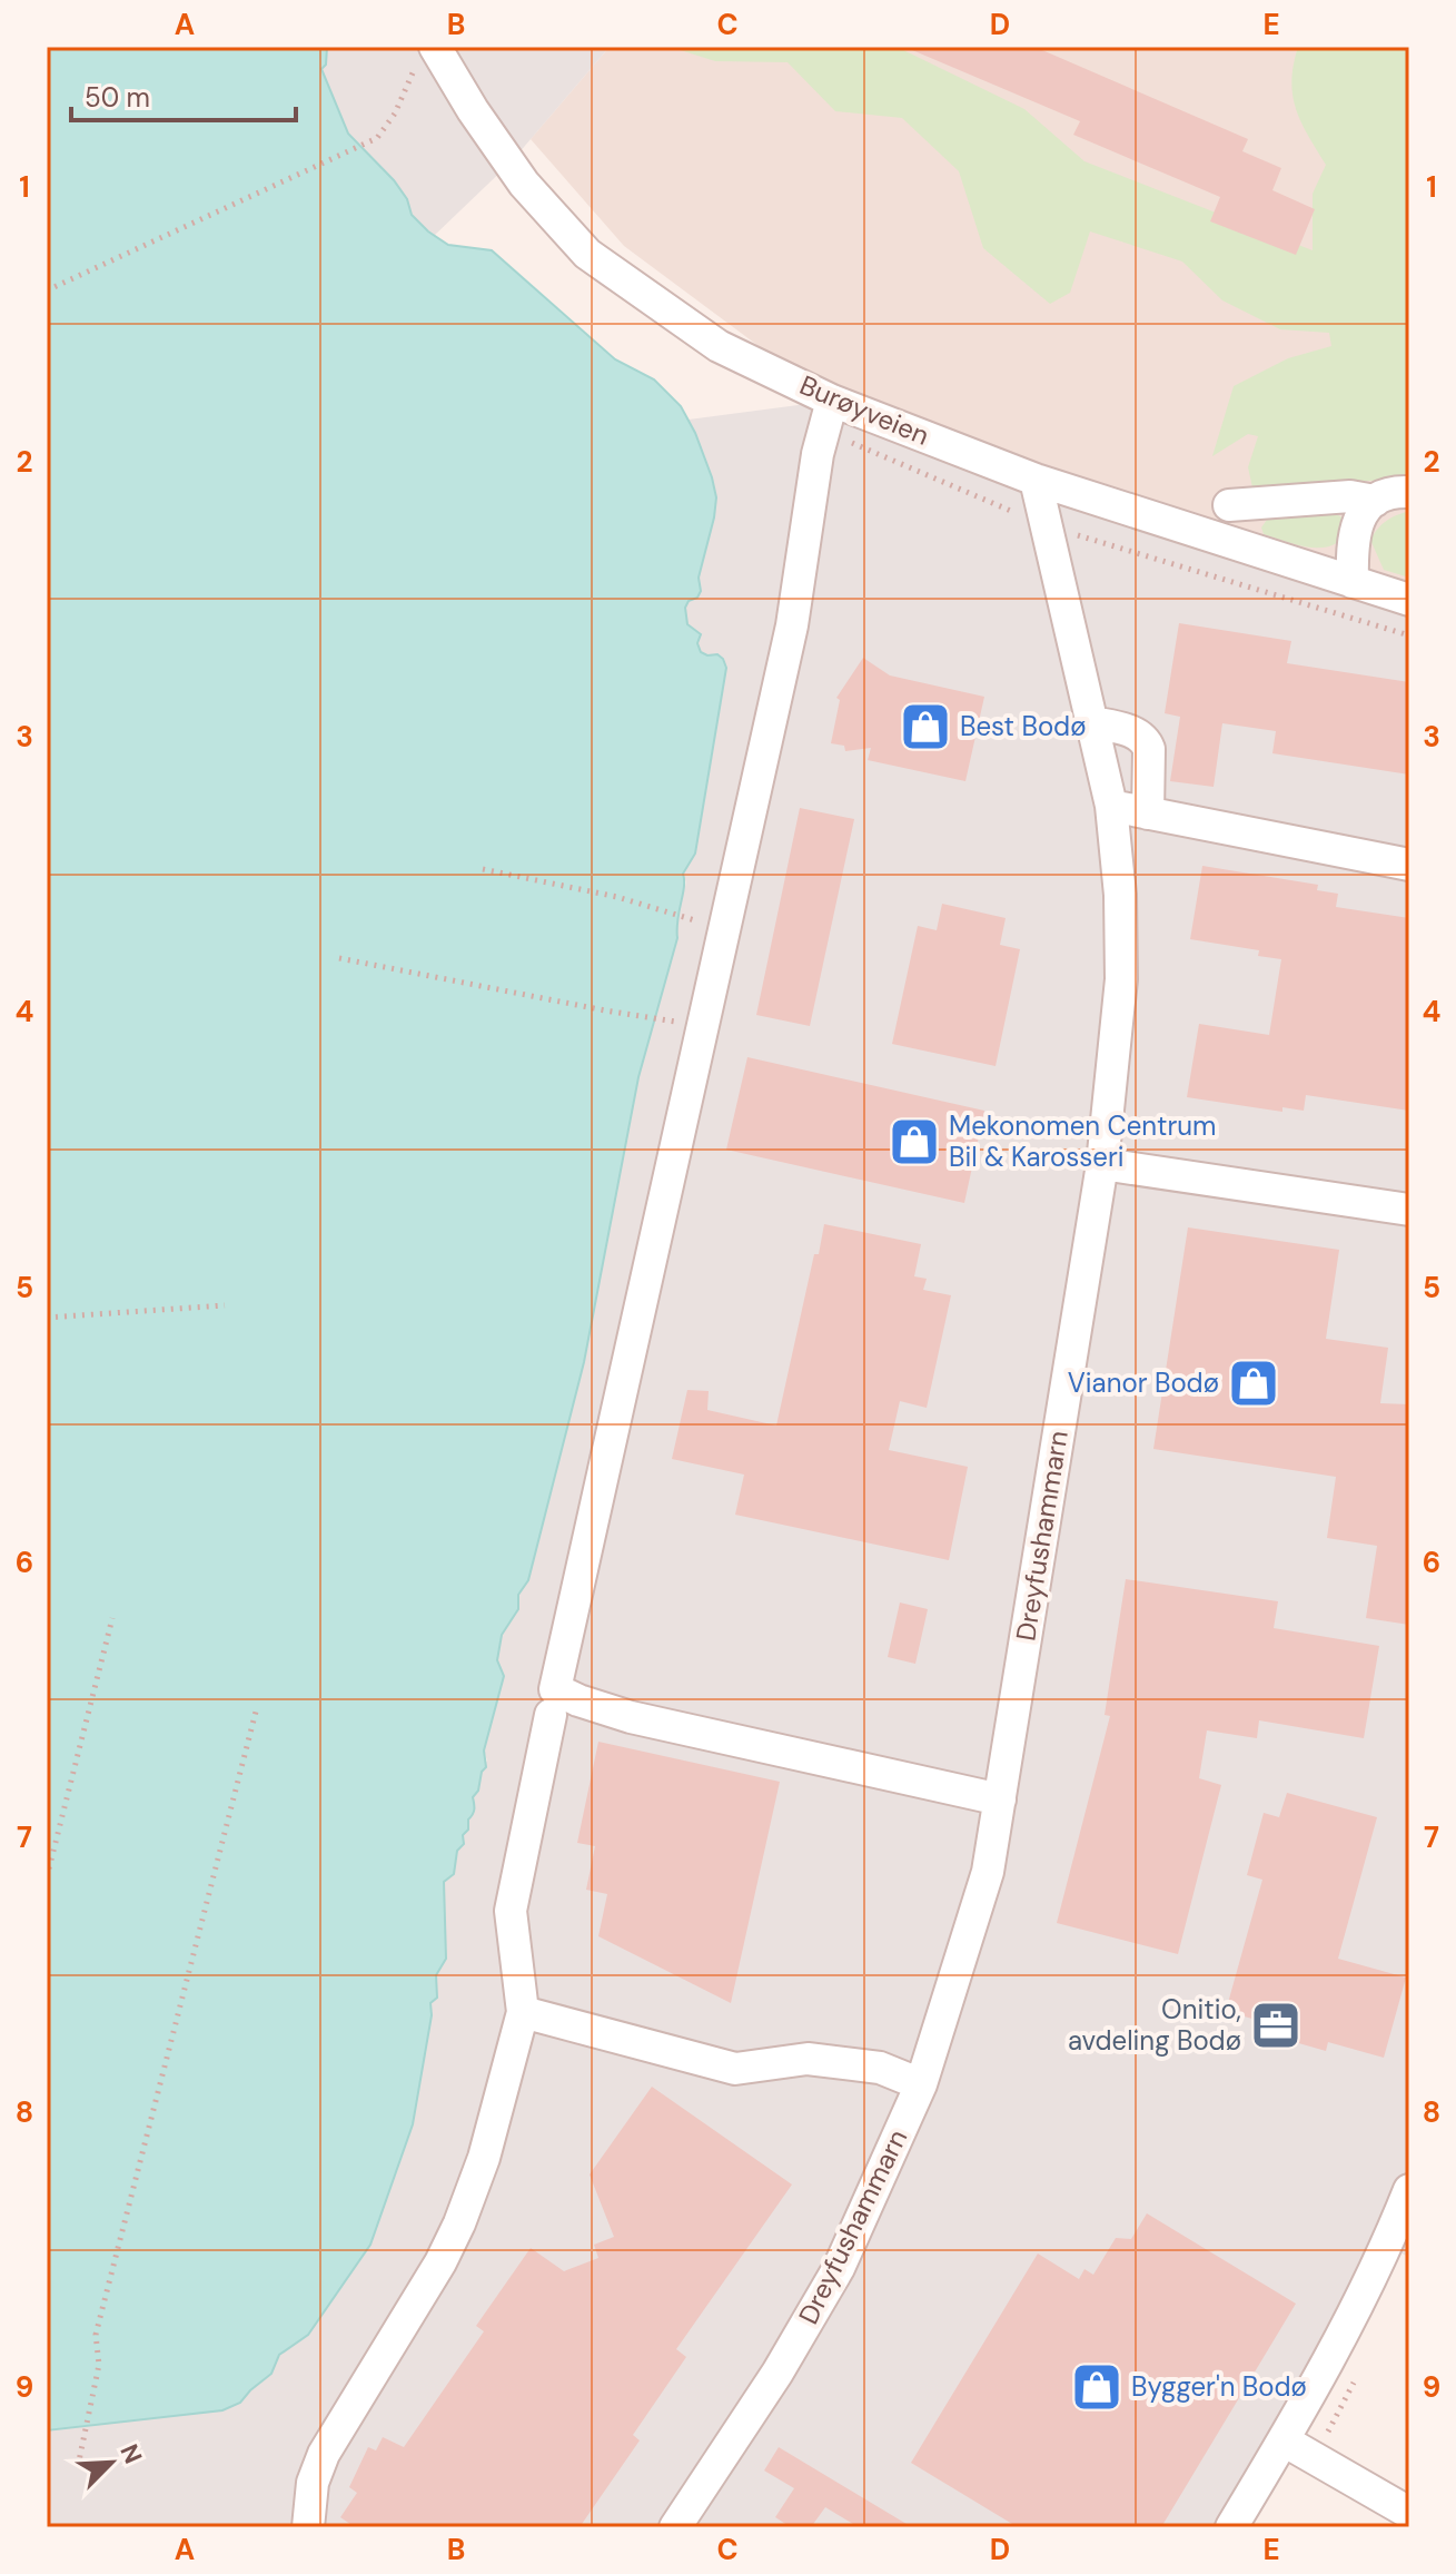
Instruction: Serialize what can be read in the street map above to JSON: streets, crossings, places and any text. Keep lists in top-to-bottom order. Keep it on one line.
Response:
{"streets":{"street":["Burøyveien","Dreyfushammarn"]},"crossings":[["Burøyveien","Dreyfushammarn"]],"places":{"shop":["Best Bodø","Mekonomen Centrum Bil & Karosseri","Vianor Bodø","Bygger'n Bodø"],"office":["Onitio, avdeling Bodø"]},"scale_bar":"50 m","north":"top right","grid":{"columns":["A","B","C","D","E"],"rows":["1","2","3","4","5","6","7","8","9"]}}
